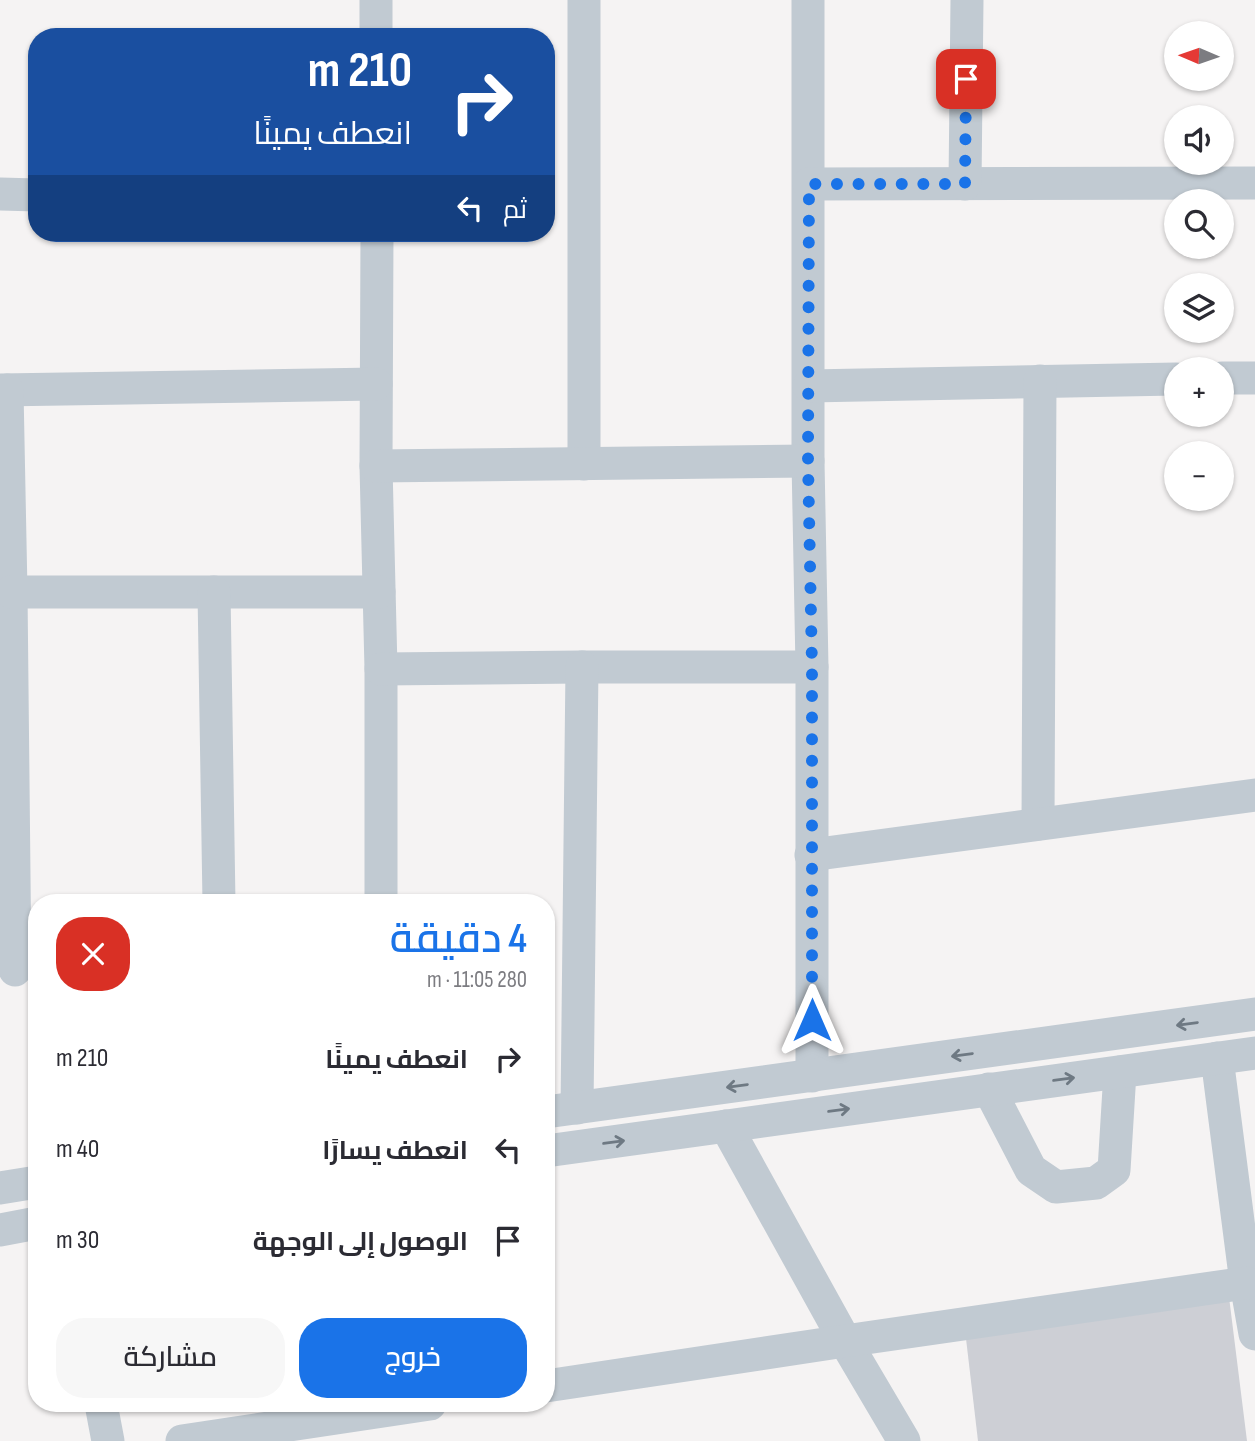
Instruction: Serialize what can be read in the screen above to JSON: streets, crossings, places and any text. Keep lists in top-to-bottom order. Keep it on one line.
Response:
{"north":"left","page":{"map_buttons":["+","−"],"turn":["210 m","انعطف يمينًا"],"then":"ثم","heading":["4 دقيقة","280 m · 11:05"],"list":[{"name":"انعطف يمينًا","value":"210 m"},{"name":"انعطف يسارًا","value":"40 m"},{"name":"الوصول إلى الوجهة","value":"30 m"}],"buttons":["خروج","مشاركة"]}}
